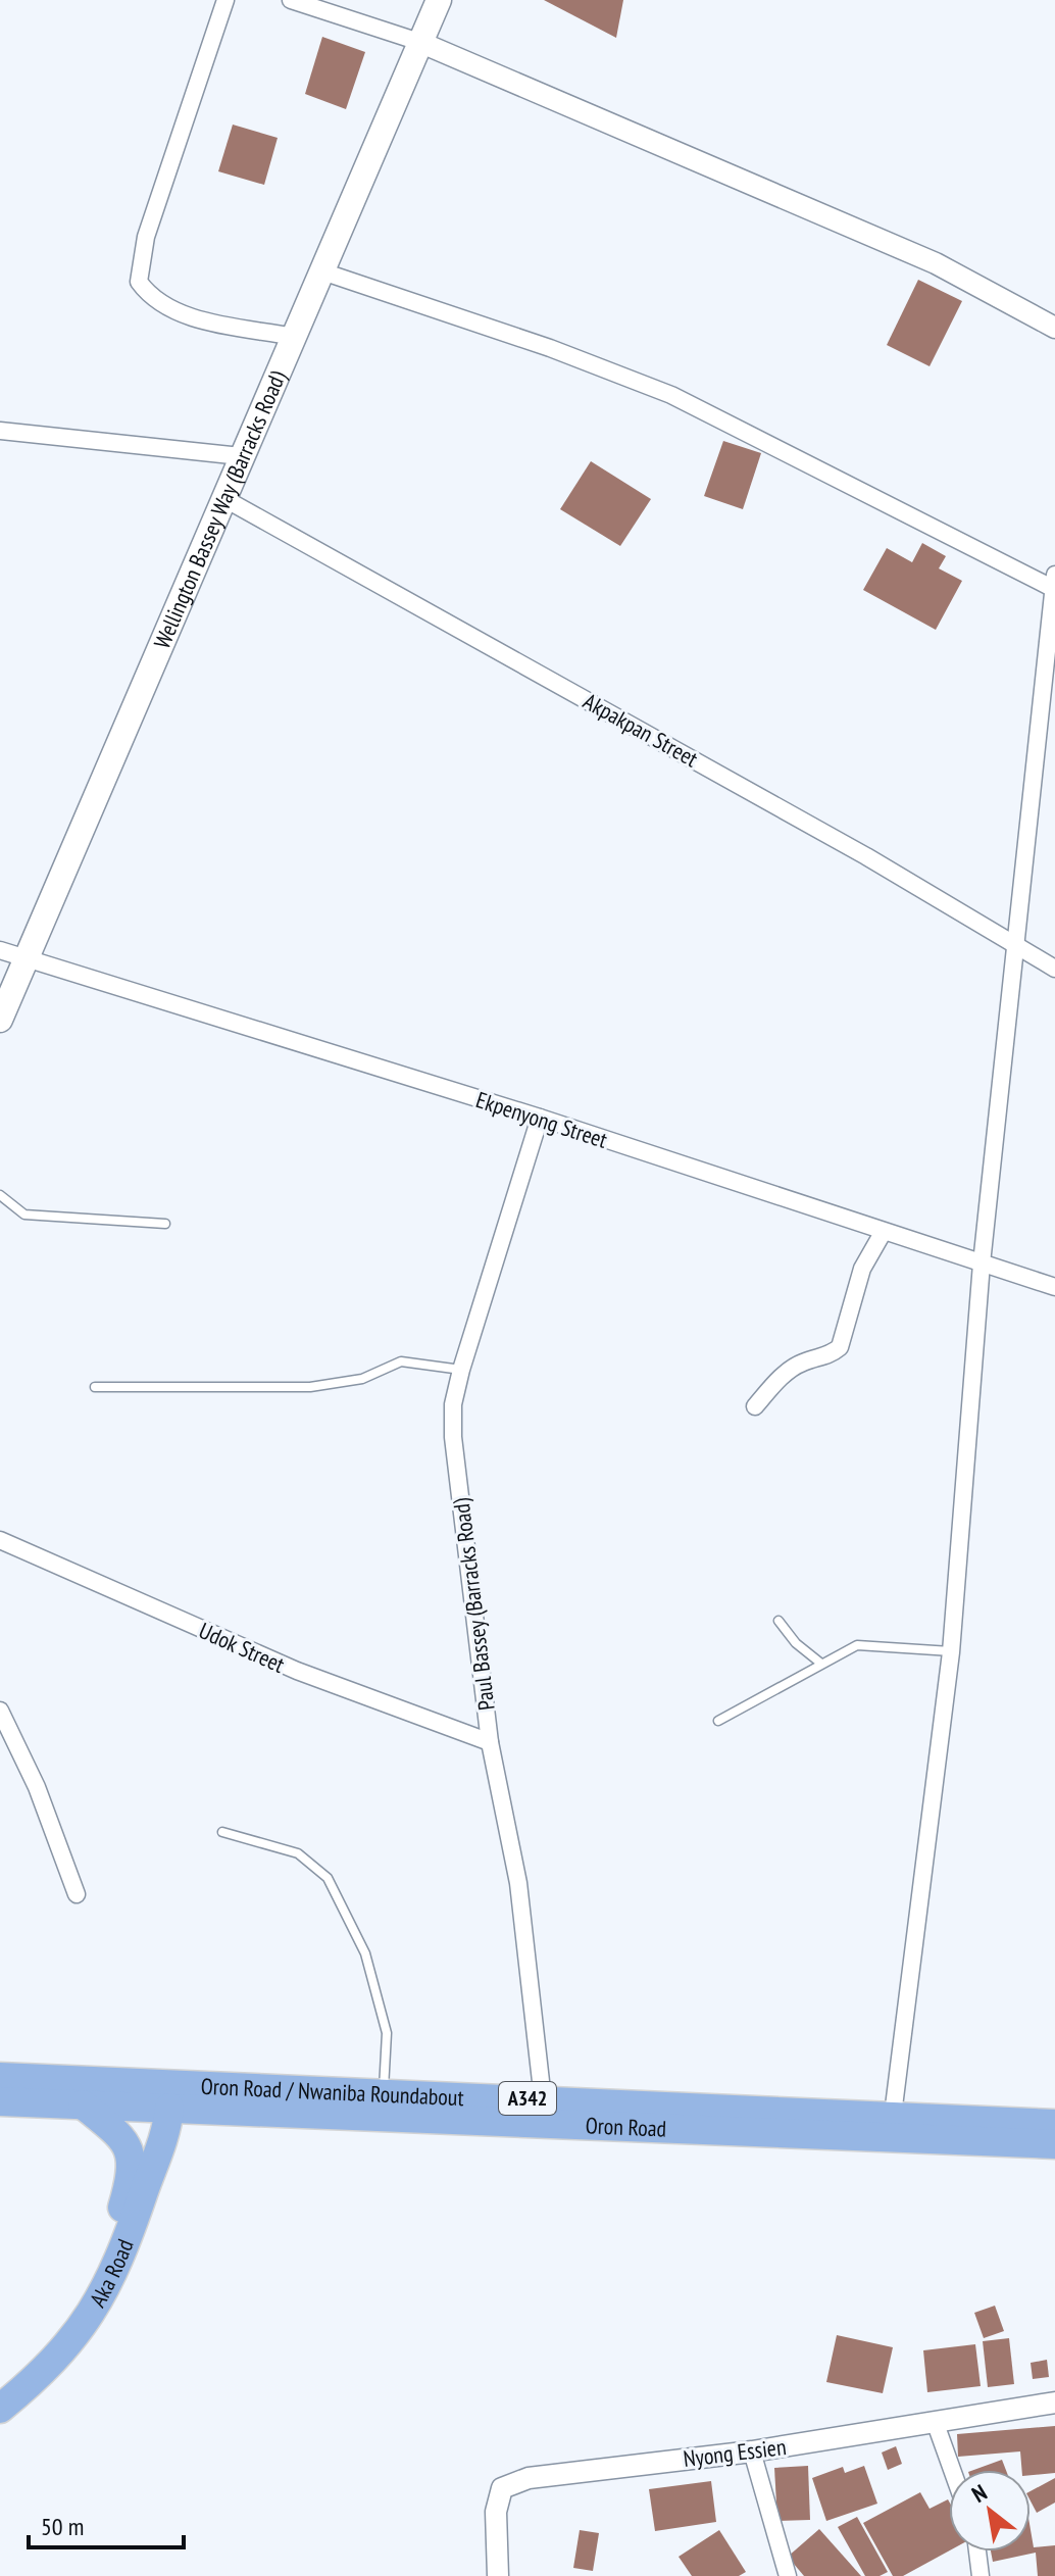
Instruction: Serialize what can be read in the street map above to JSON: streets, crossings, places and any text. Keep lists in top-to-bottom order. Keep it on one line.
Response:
{"streets":{"highway":["Oron Road / Nwaniba Roundabout","A342","Oron Road","Aka Road"],"main road":["Wellington Bassey Way (Barracks Road)"],"street":["Akpakpan Street","Ekpenyong Street","Paul Bassey (Barracks Road)","Udok Street","Nyong Essien"]},"crossings":[["Wellington Bassey Way (Barracks Road)","Akpakpan Street"],["Wellington Bassey Way (Barracks Road)","Ekpenyong Street"],["Ekpenyong Street","Paul Bassey (Barracks Road)"],["Paul Bassey (Barracks Road)","Udok Street"],["Paul Bassey (Barracks Road)","Oron Road / Nwaniba Roundabout"],["Oron Road","Aka Road"]],"scale_bar":"50 m","north":"top left"}
